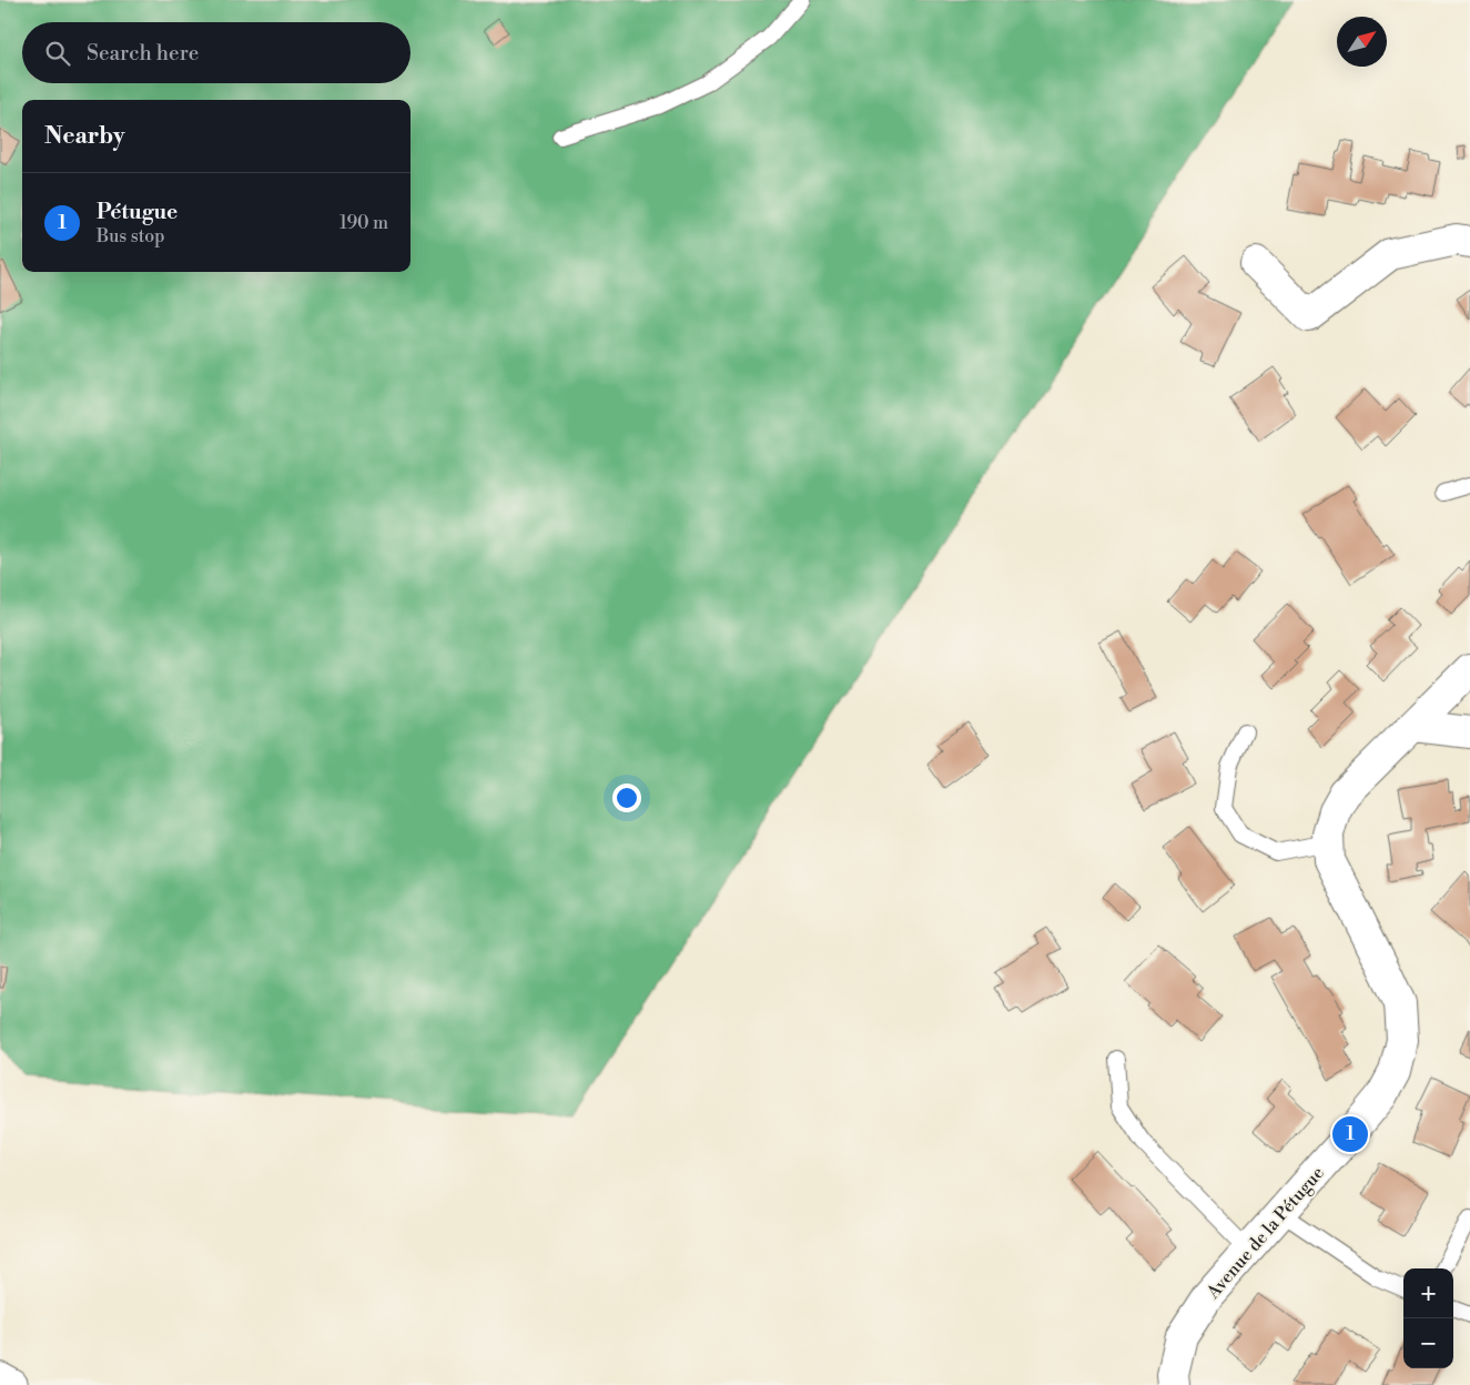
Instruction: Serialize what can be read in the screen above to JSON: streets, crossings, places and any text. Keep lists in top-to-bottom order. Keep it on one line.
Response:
{"streets":{"street":["Avenue de la Pétugue"]},"north":"top right","page":{"search":"Search here","heading":"Nearby","list":[{"mark":"1","name":"Pétugue","note":"Bus stop","value":"190 m"}],"pins":"1","map_buttons":["+","−"]}}
